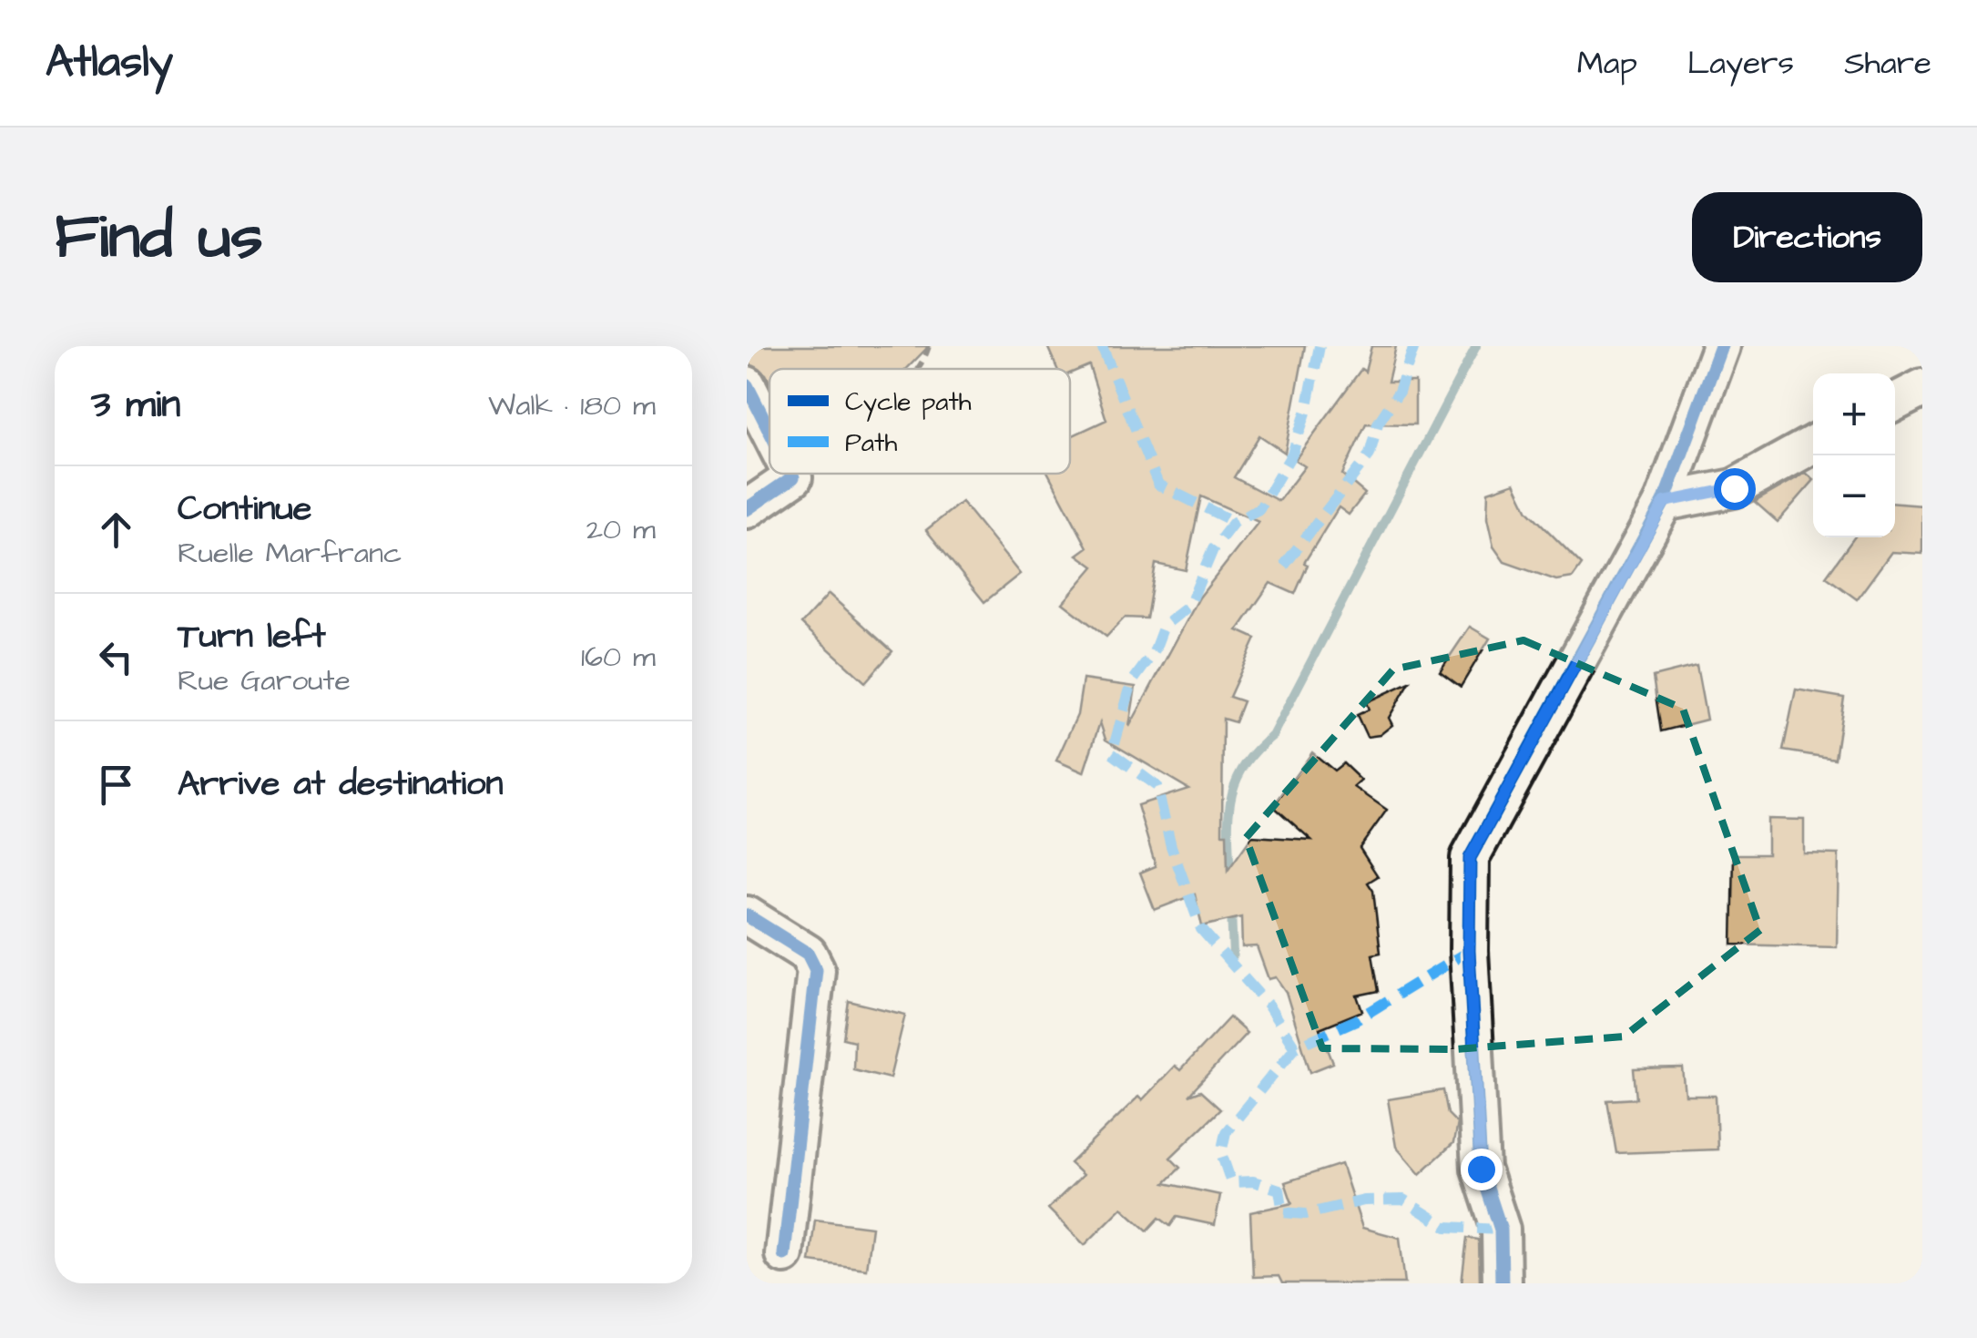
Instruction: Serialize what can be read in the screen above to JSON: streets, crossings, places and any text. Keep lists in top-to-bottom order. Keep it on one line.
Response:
{"legend":["Cycle path","Path"],"page":{"header":"Atlasly","nav":["Map","Layers","Share"],"buttons":"Directions","title":"Find us","heading":["3 min","Walk · 180 m"],"map_buttons":["+","−"],"list":[["Continue","Ruelle Marfranc","20 m"],["Turn left","Rue Garoute","160 m"],"Arrive at destination"]}}
